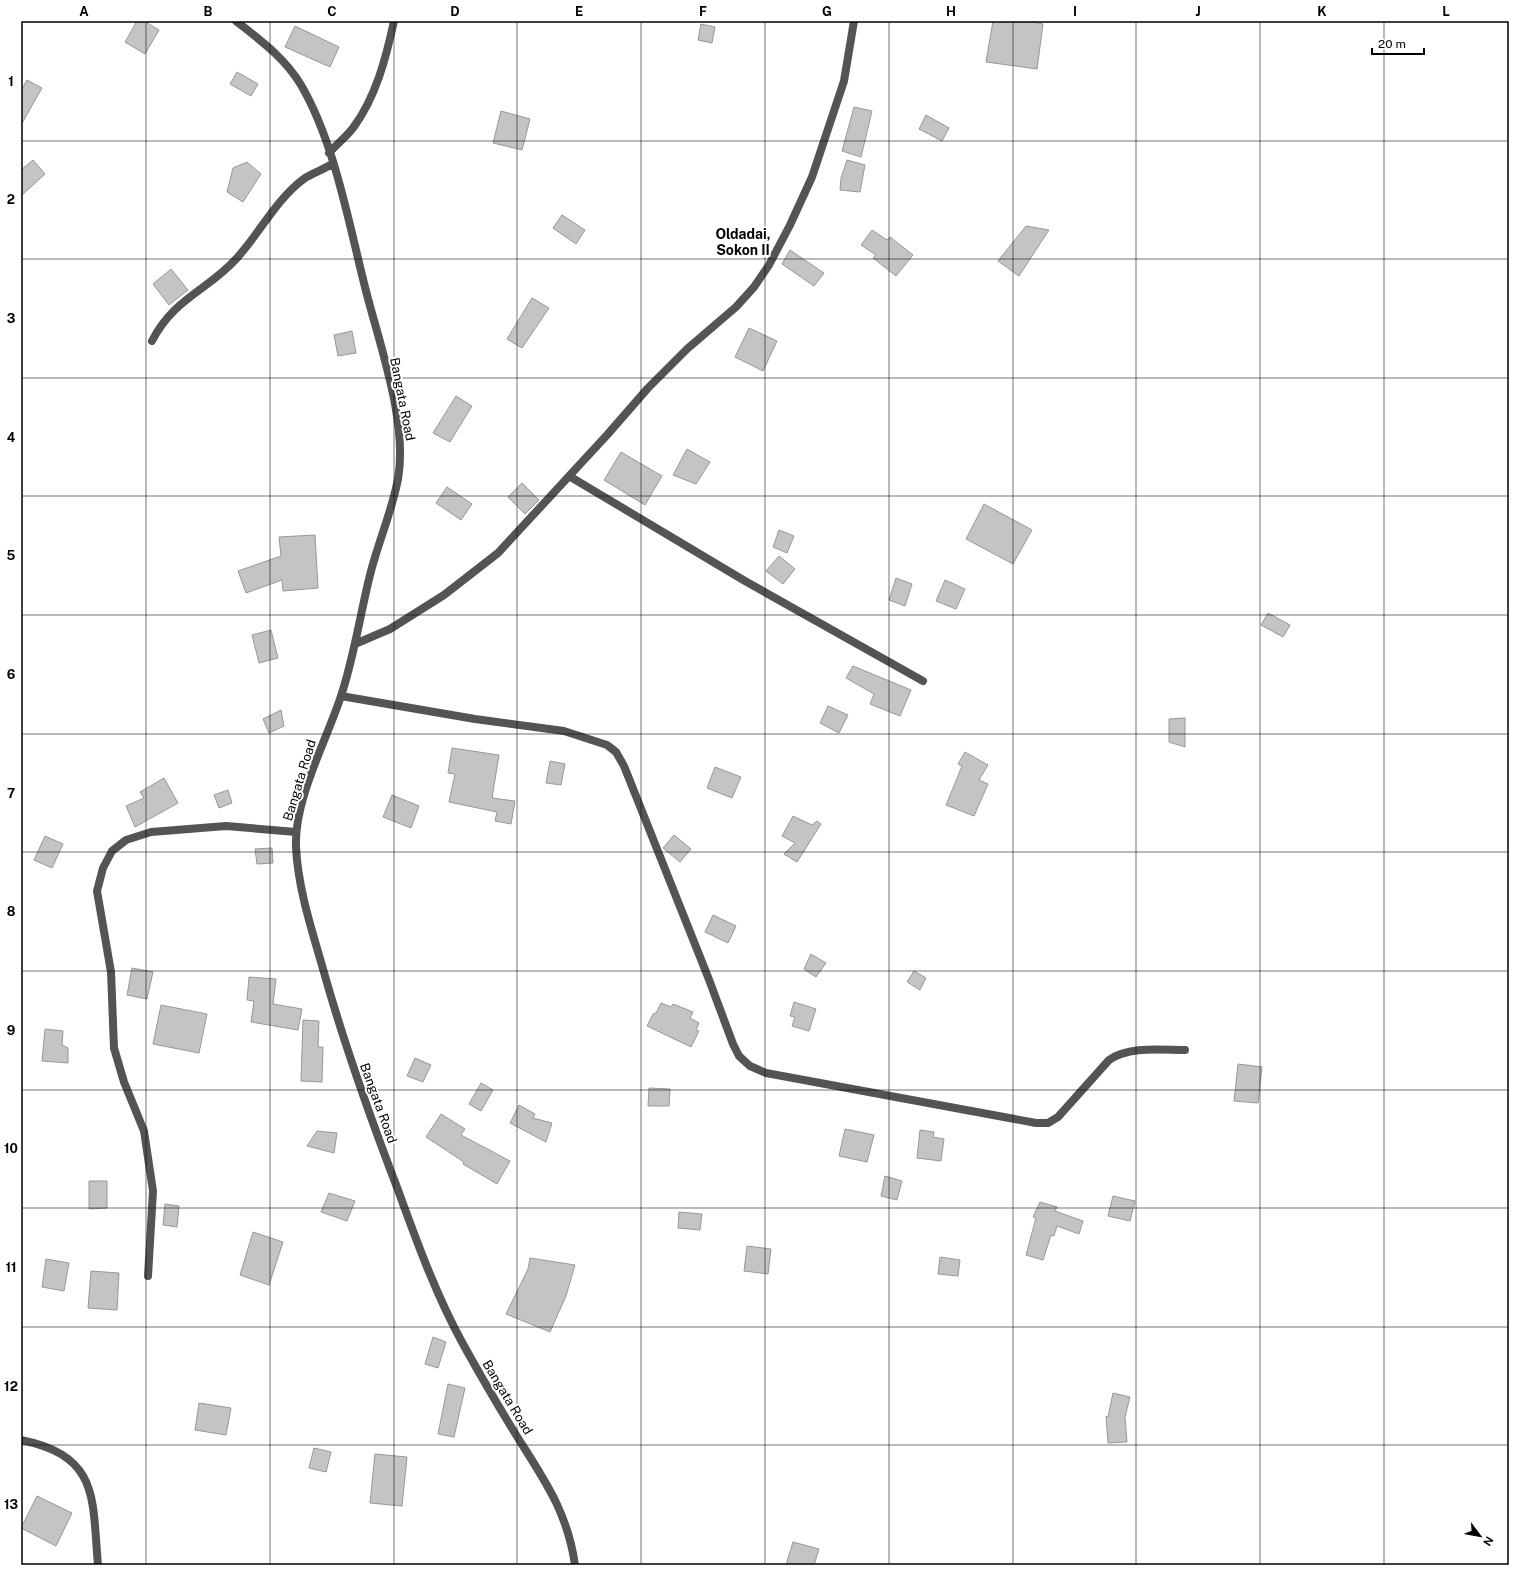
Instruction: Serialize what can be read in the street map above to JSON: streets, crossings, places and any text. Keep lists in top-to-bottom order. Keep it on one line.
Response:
{"streets":{"street":["Bangata Road"]},"districts":["Oldadai, Sokon II"],"scale_bar":"20 m","north":"bottom right","grid":{"columns":["A","B","C","D","E","F","G","H","I","J","K","L"],"rows":["1","2","3","4","5","6","7","8","9","10","11","12","13"]}}
